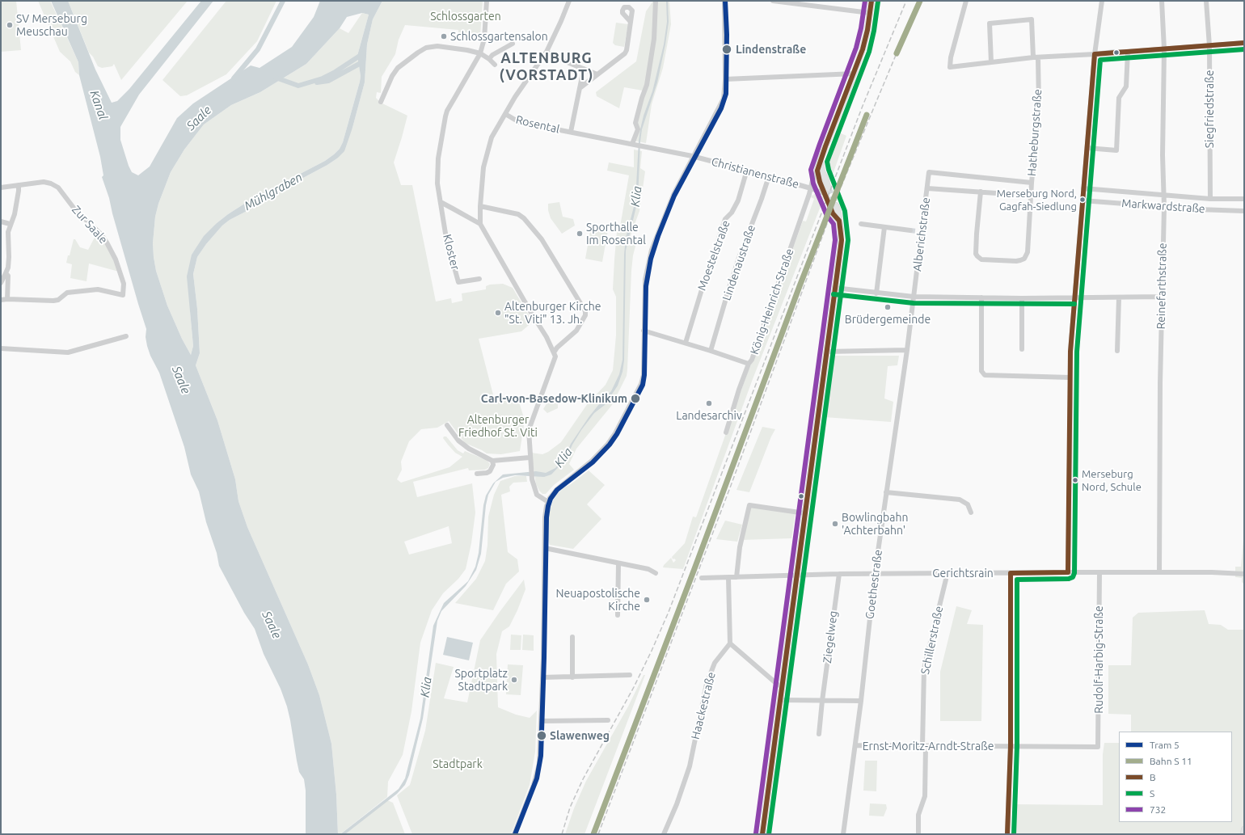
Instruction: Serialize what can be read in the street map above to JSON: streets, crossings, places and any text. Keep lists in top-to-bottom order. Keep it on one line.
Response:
{"streets":{"main road":["König-Heinrich-Straße"],"street":["Siegfriedstraße","Rosental","Hatheburgstraße","Christianenstraße","Markwardstraße","Zur Saale","Alberichstraße","Kloster","Moestelstraße","Lindenaustraße","Reinefarthstraße","Gerichtsrain","Goethestraße","Ziegelweg","Schillerstraße","Rudolf-Harbig-Straße","Haackestraße","Ernst-Moritz-Arndt-Straße"]},"crossings":[["Siegfriedstraße","Markwardstraße"],["Rosental","Christianenstraße"],["Hatheburgstraße","Alberichstraße"],["Christianenstraße","Moestelstraße"],["Christianenstraße","Lindenaustraße"],["Christianenstraße","König-Heinrich-Straße"],["Markwardstraße","Reinefarthstraße"],["Alberichstraße","Goethestraße"],["Reinefarthstraße","Gerichtsrain"],["Gerichtsrain","Goethestraße"],["Gerichtsrain","Ziegelweg"],["Gerichtsrain","Schillerstraße"],["Gerichtsrain","Rudolf-Harbig-Straße"],["Goethestraße","Ernst-Moritz-Arndt-Straße"],["Schillerstraße","Ernst-Moritz-Arndt-Straße"],["Rudolf-Harbig-Straße","Ernst-Moritz-Arndt-Straße"]],"districts":["ALTENBURG (VORSTADT)"],"water":["Kanal","Saale","Mühlgraben","Klia"],"parks":["Schlossgarten","Altenburger Friedhof St. Viti","Stadtpark"],"places":["SV Merseburg Meuschau","Schlossgartensalon","Lindenstraße","Merseburg Nord, Gagfah-Siedlung","Sporthalle Im Rosental","Brüdergemeinde","Altenburger Kirche \"St. Viti\" 13. Jh.","Carl-von-Basedow-Klinikum","Landesarchiv","Merseburg Nord, Schule","Bowlingbahn 'Achterbahn'","Neuapostolische Kirche","Sportplatz Stadtpark","Slawenweg"],"lines":["tram line 5","transit line B","transit line 732","transit line S"],"legend":["Tram 5","Bahn S 11","B","S","732"]}
